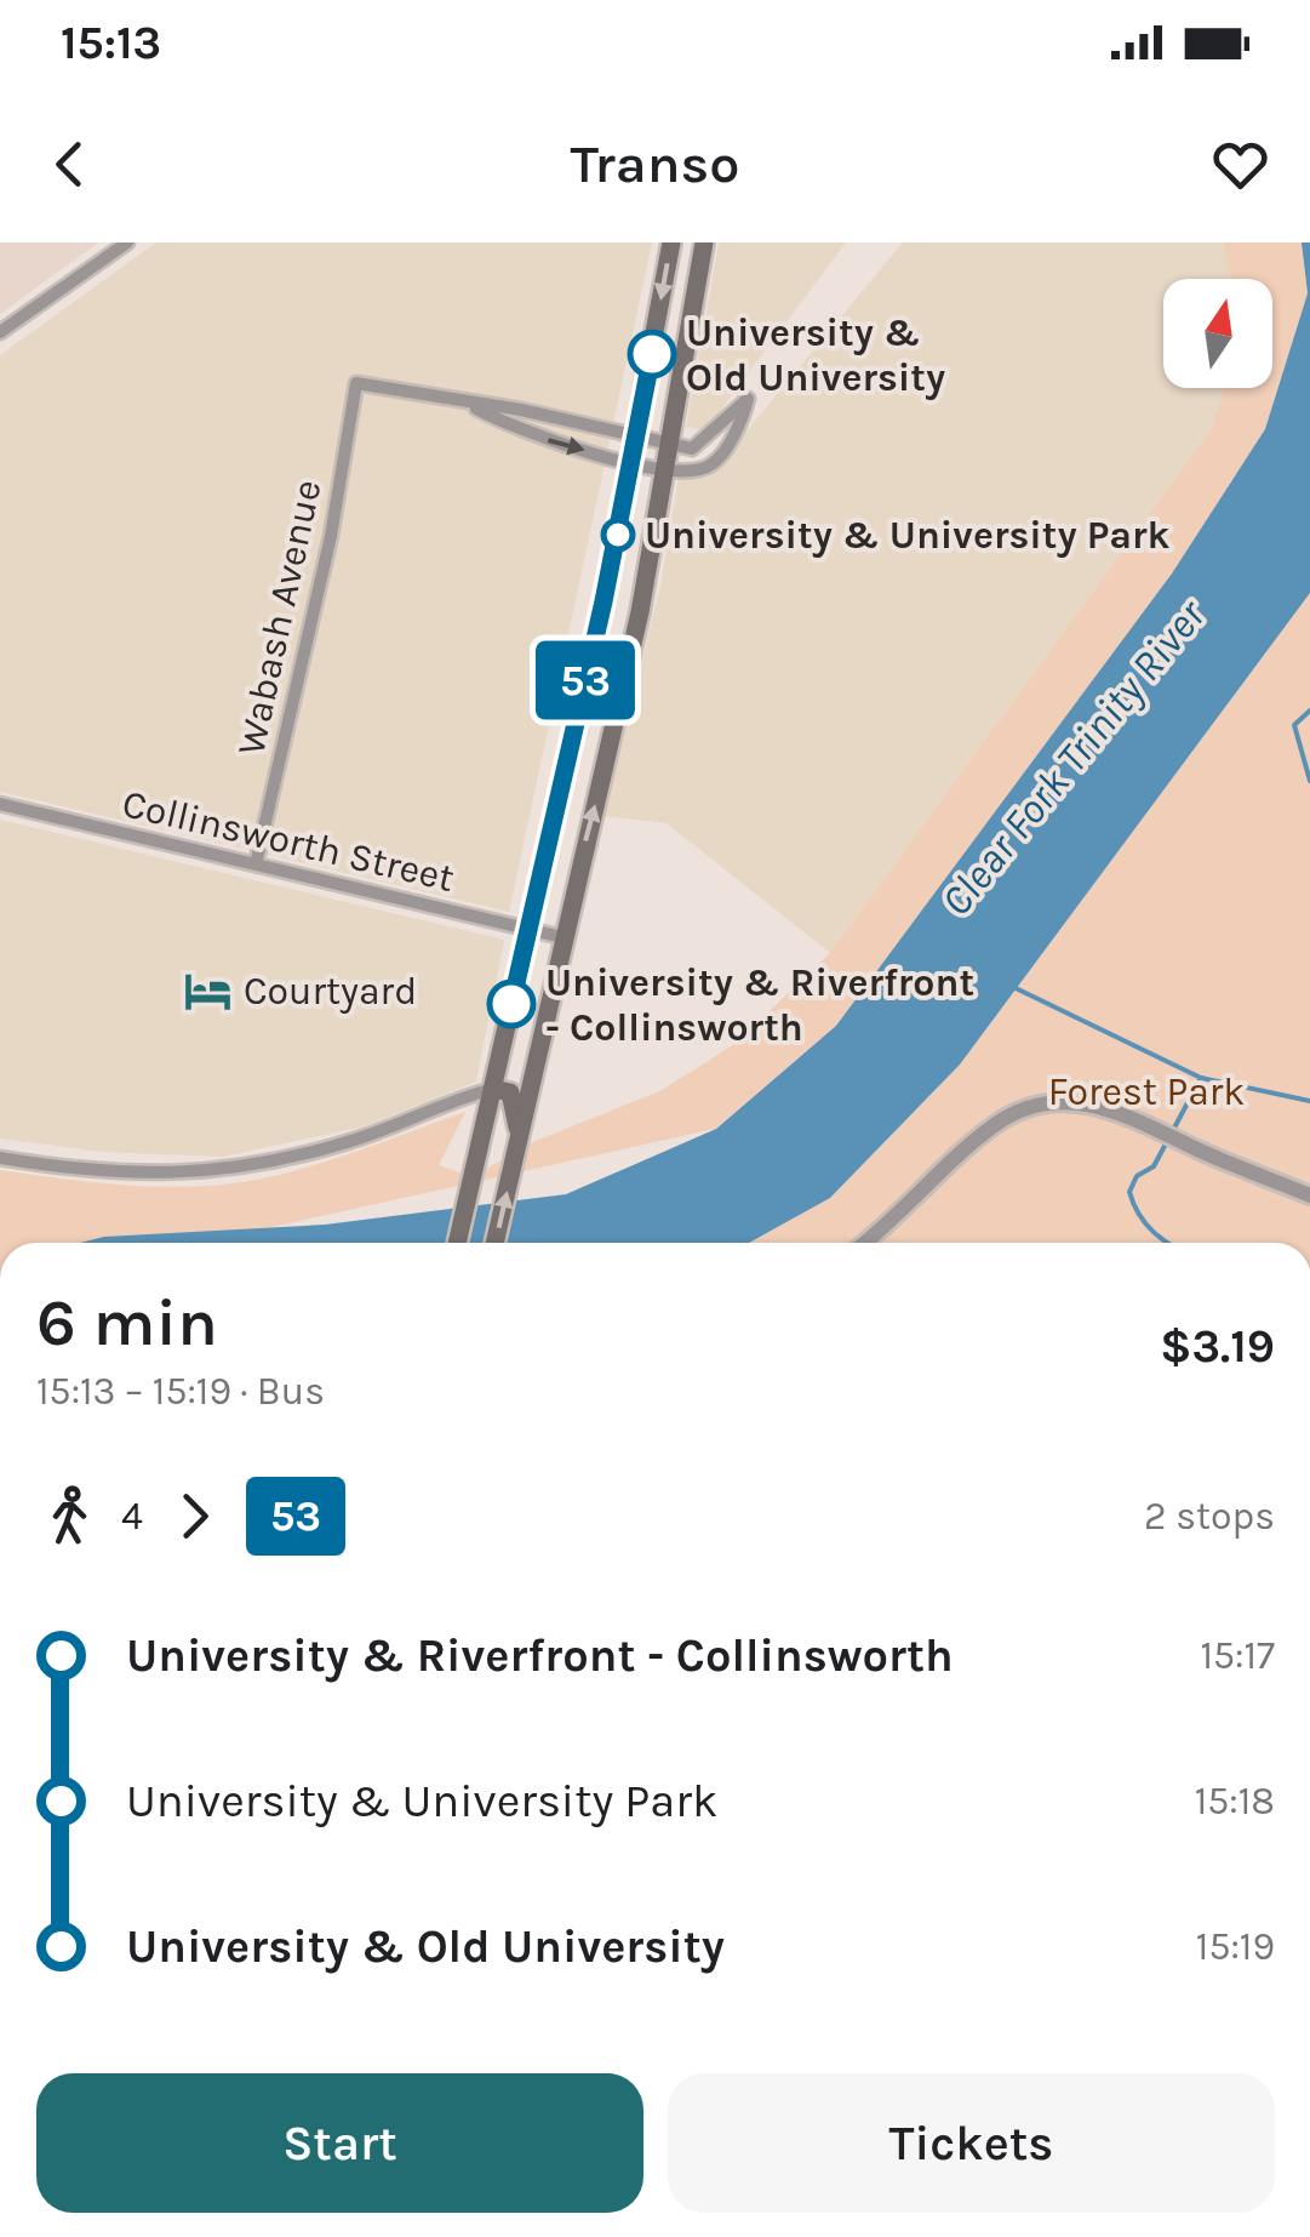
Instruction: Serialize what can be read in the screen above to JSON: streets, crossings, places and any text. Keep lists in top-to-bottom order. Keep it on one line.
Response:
{"streets":{"street":["Wabash Avenue","Collinsworth Street"]},"crossings":[["Wabash Avenue","Collinsworth Street"]],"water":["Clear Fork Trinity River"],"parks":["Forest Park"],"places":{"other":["University & Old University","University & University Park","University & Riverfront - Collinsworth"],"hotel":["Courtyard"]},"lines":["bus line 53"],"north":"top","page":{"status":"15:13","header":"Transo","on_map":"53","heading":["6 min","15:13 – 15:19 · Bus","$3.19"],"legs":["4","53","2 stops"],"list":[{"name":"University & Riverfront - Collinsworth","value":"15:17"},{"name":"University & University Park","value":"15:18"},{"name":"University & Old University","value":"15:19"}],"buttons":["Start","Tickets"]}}
